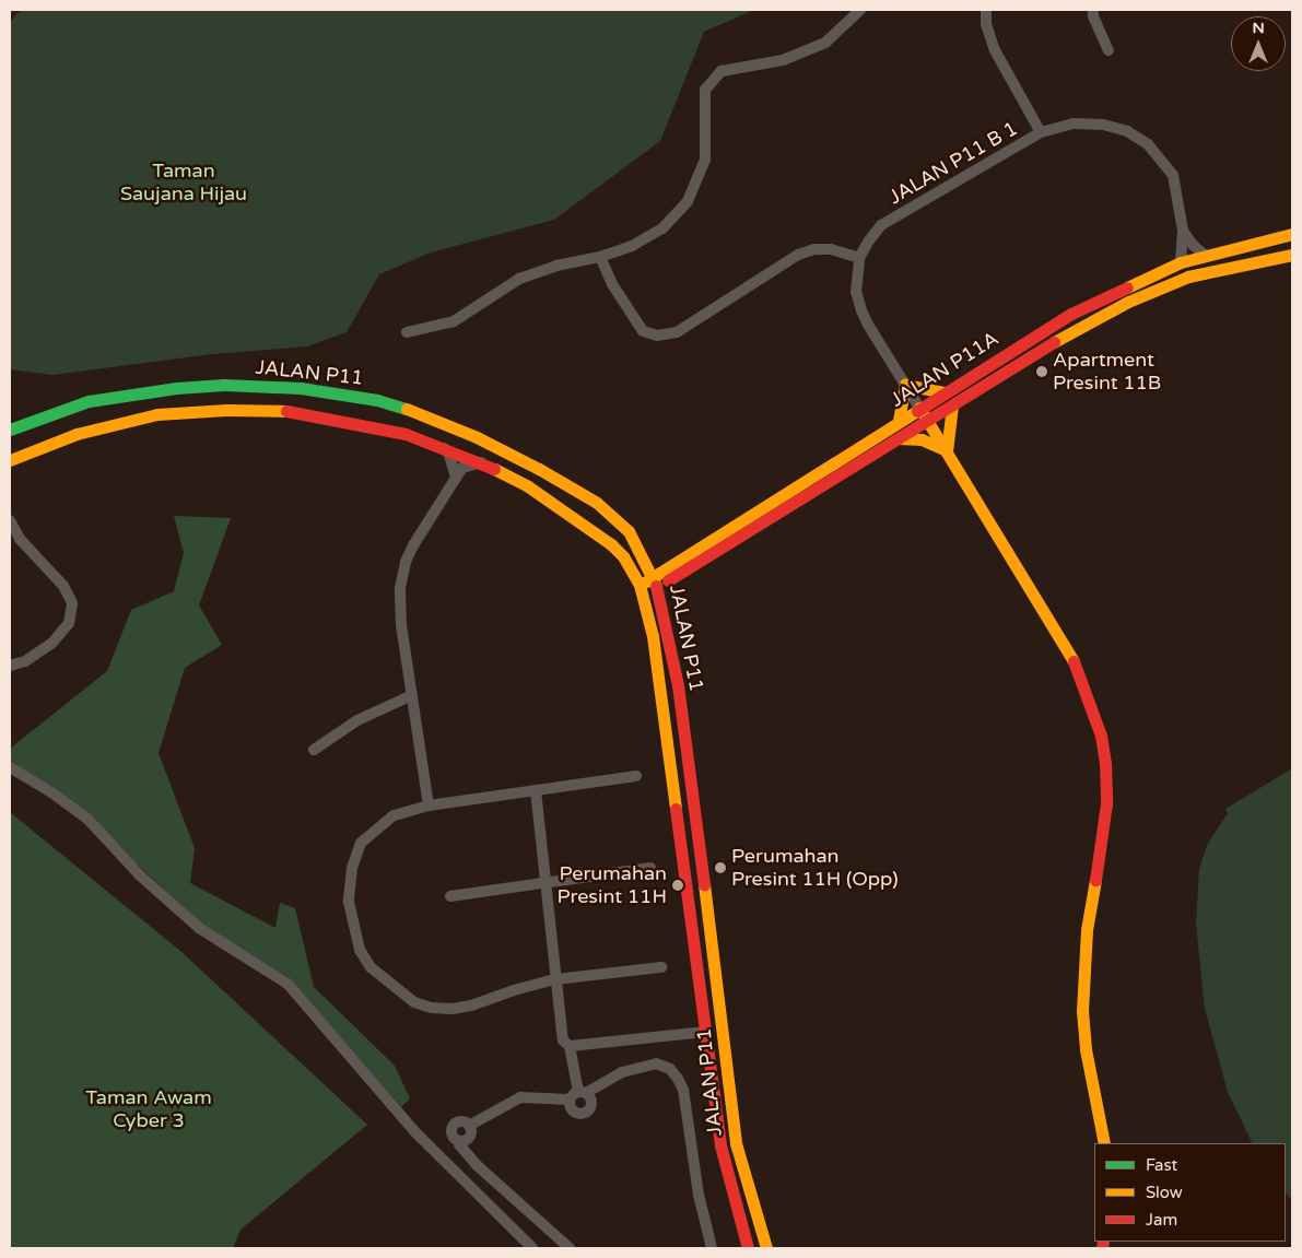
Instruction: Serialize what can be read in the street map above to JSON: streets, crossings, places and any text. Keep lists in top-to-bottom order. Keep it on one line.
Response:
{"streets":{"main road":["JALAN P11A","JALAN P11"],"street":["JALAN P11 B 1"]},"crossings":[["JALAN P11 B 1","JALAN P11A"],["JALAN P11A","JALAN P11"]],"parks":["Taman Saujana Hijau","Taman Awam Cyber 3"],"places":["Apartment Presint 11B","Perumahan Presint 11H (Opp)","Perumahan Presint 11H"],"legend":["Fast","Slow","Jam"],"north":"top"}
